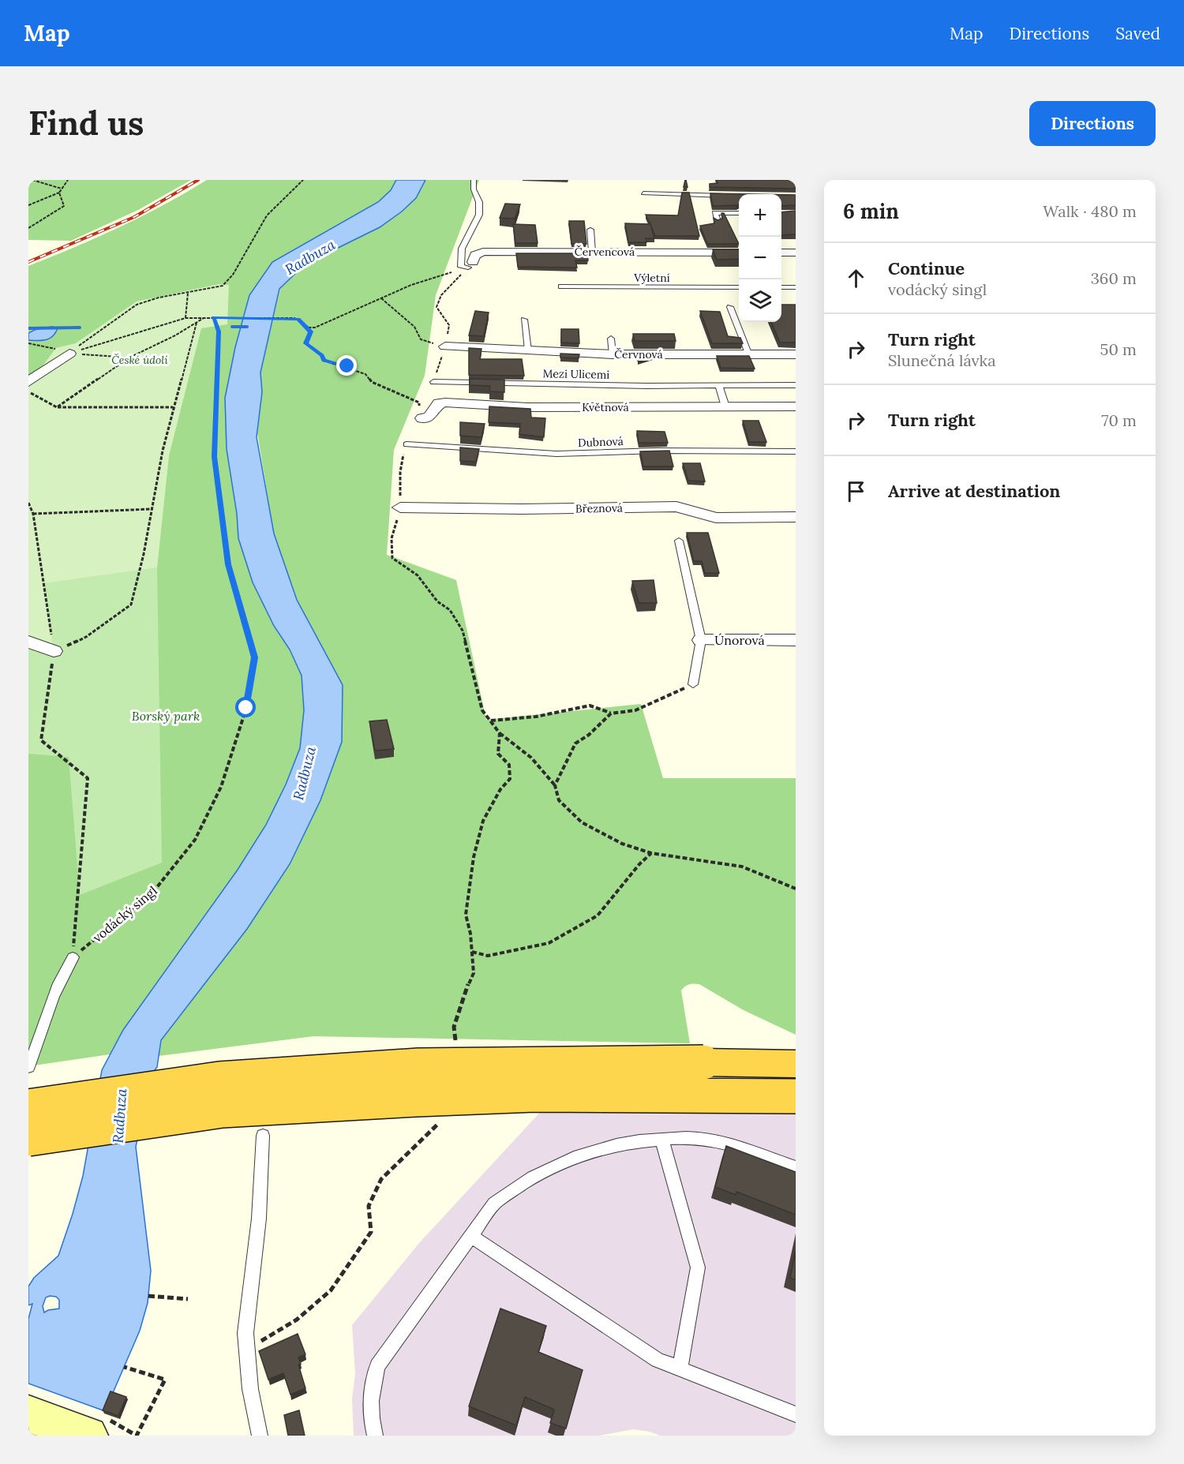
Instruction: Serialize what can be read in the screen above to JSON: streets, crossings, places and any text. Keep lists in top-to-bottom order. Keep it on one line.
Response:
{"streets":{"street":["Červencová","Červnová","Květnová","Březnová","Únorová"],"lane":["Výletní","Mezi Ulicemi","Dubnová"],"path":["vodácký singl"]},"water":["Radbuza"],"parks":["České údolí","Borský park"],"page":{"header":"Map","nav":["Map","Directions","Saved"],"buttons":"Directions","title":"Find us","heading":["6 min","Walk · 480 m"],"map_buttons":["+","−"],"list":[["Continue","vodácký singl","360 m"],["Turn right","Slunečná lávka","50 m"],["Turn right","70 m"],"Arrive at destination"]}}
